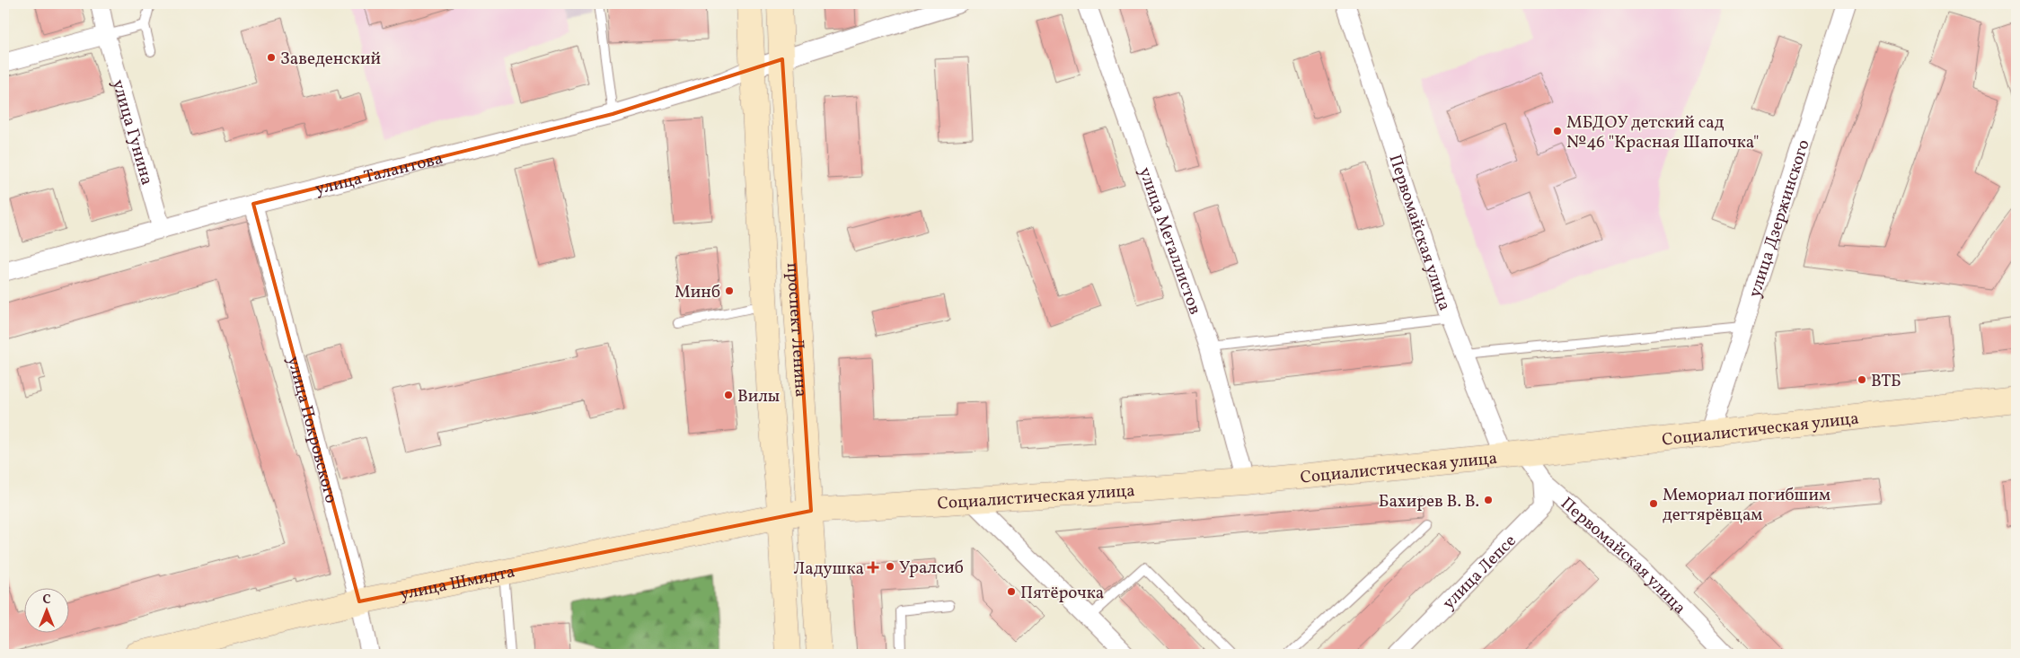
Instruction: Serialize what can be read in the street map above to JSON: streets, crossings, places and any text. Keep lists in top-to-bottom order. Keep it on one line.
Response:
{"streets":{"main road":["проспект Ленина","Социалистическая улица","улица Шмидта"],"street":["улица Гунина","улица Талантова","улица Дзержинского","Первомайская улица","улица Металлистов","улица Покровского","улица Лепсе"]},"crossings":[["улица Гунина","улица Талантова"],["улица Талантова","проспект Ленина"],["улица Талантова","улица Покровского"],["улица Дзержинского","Социалистическая улица"],["Первомайская улица","Социалистическая улица"],["Первомайская улица","улица Лепсе"],["улица Металлистов","Социалистическая улица"],["проспект Ленина","Социалистическая улица"],["проспект Ленина","улица Шмидта"],["Социалистическая улица","улица Шмидта"],["улица Покровского","улица Шмидта"]],"places":{"other":["Заведенский","МБДОУ детский сад №46 \"Красная Шапочка\"","Минб","ВТБ","Вилы","Бахирев В. В.","Мемориал погибшим дегтярёвцам","Уралсиб","Пятёрочка"],"health":["Ладушка"]},"north":"top"}
